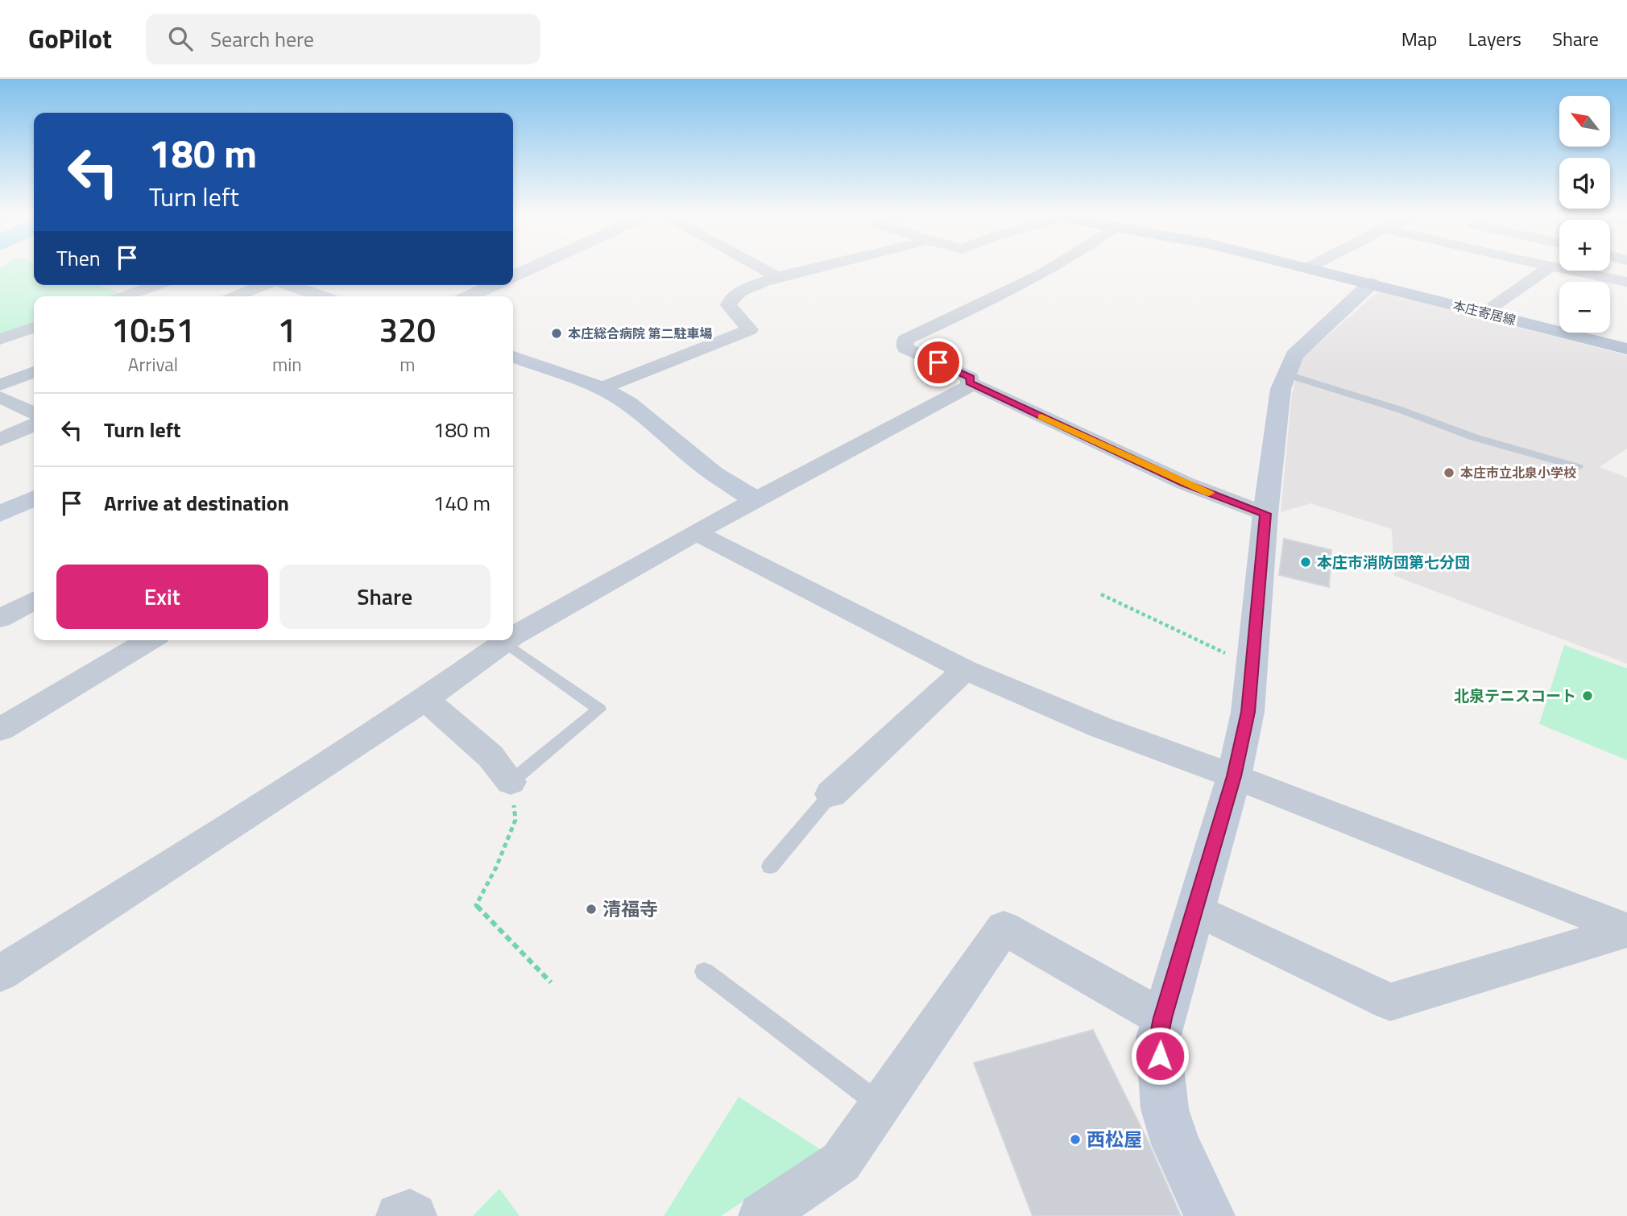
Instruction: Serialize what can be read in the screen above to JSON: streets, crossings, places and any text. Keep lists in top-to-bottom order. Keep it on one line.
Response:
{"streets":{"main road":["本庄寄居線"]},"places":["本庄総合病院 第二駐車場","本庄市立北泉小学校","本庄市消防団第七分団","北泉テニスコート","清福寺","西松屋"],"north":"top left","page":{"header":"GoPilot","search":"Search here","nav":["Map","Layers","Share"],"map_buttons":["+","−"],"turn":["180 m","Turn left"],"then":"Then","eta":["10:51","Arrival","1","min","320","m"],"list":[{"name":"Turn left","value":"180 m"},{"name":"Arrive at destination","value":"140 m"}],"buttons":["Exit","Share"]}}
